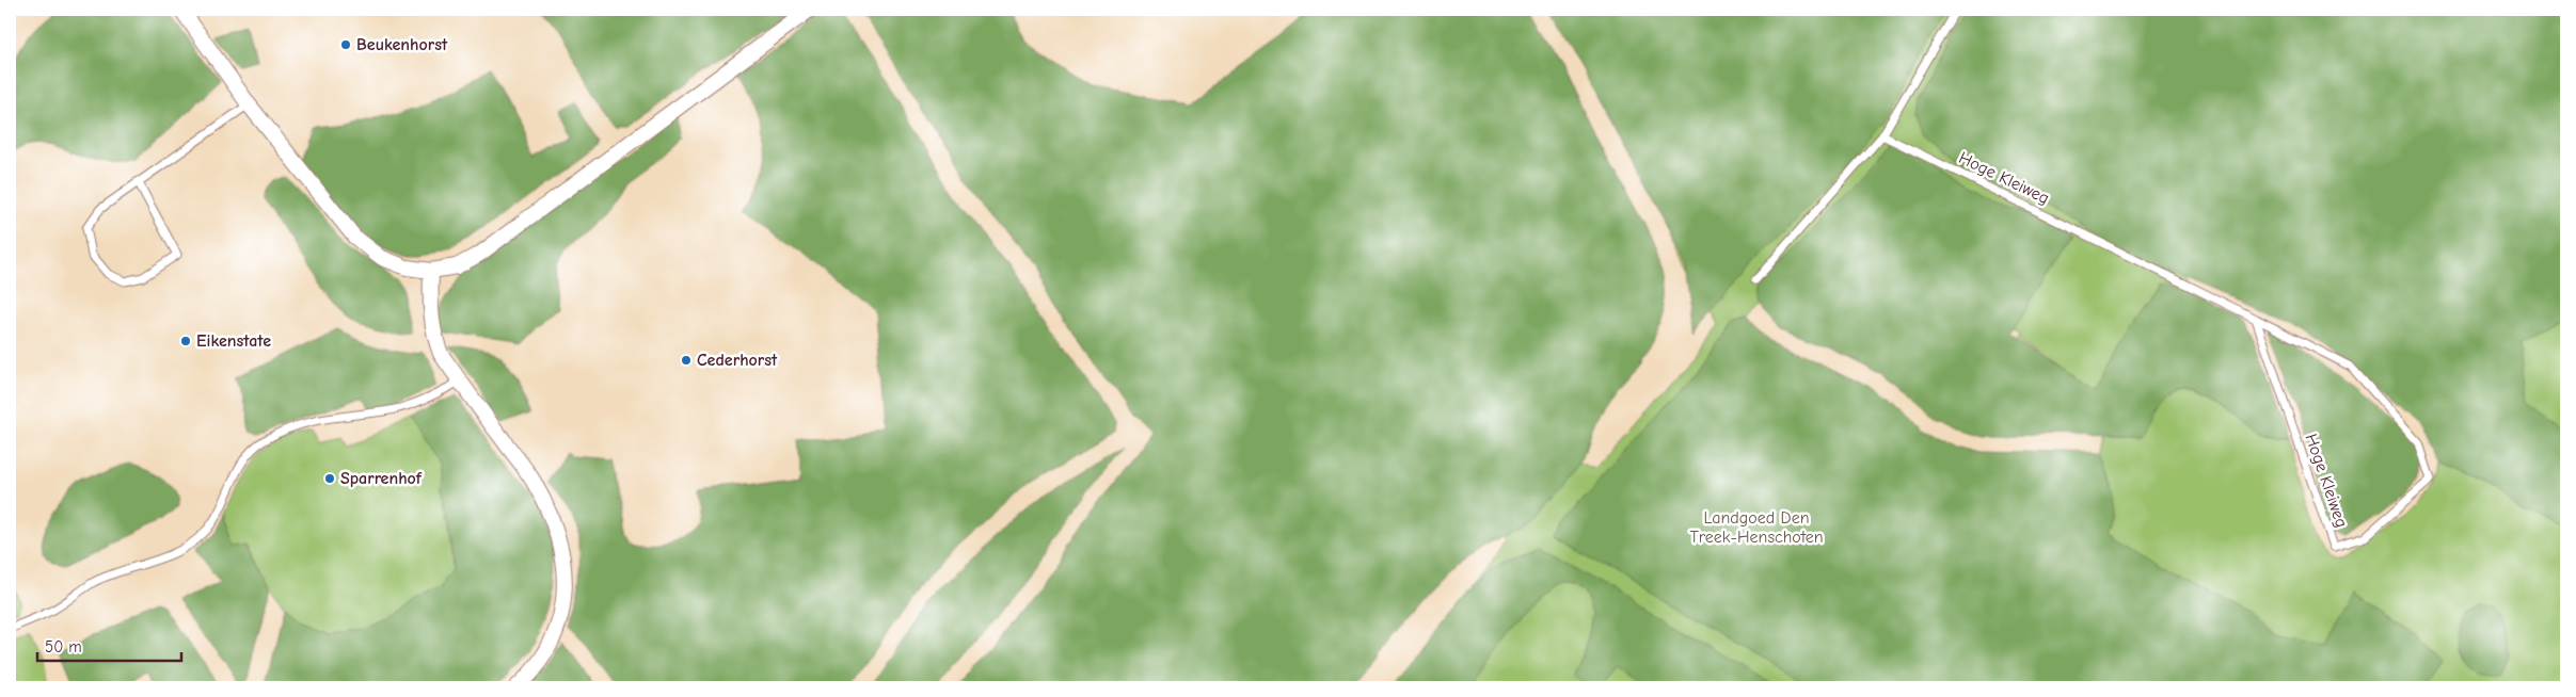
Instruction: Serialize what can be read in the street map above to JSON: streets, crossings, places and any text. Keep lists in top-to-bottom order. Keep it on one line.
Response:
{"streets":{"lane":["Hoge Kleiweg"]},"parks":["Landgoed Den Treek-Henschoten"],"places":["Beukenhorst","Eikenstate","Cederhorst","Sparrenhof"],"scale_bar":"50 m"}
